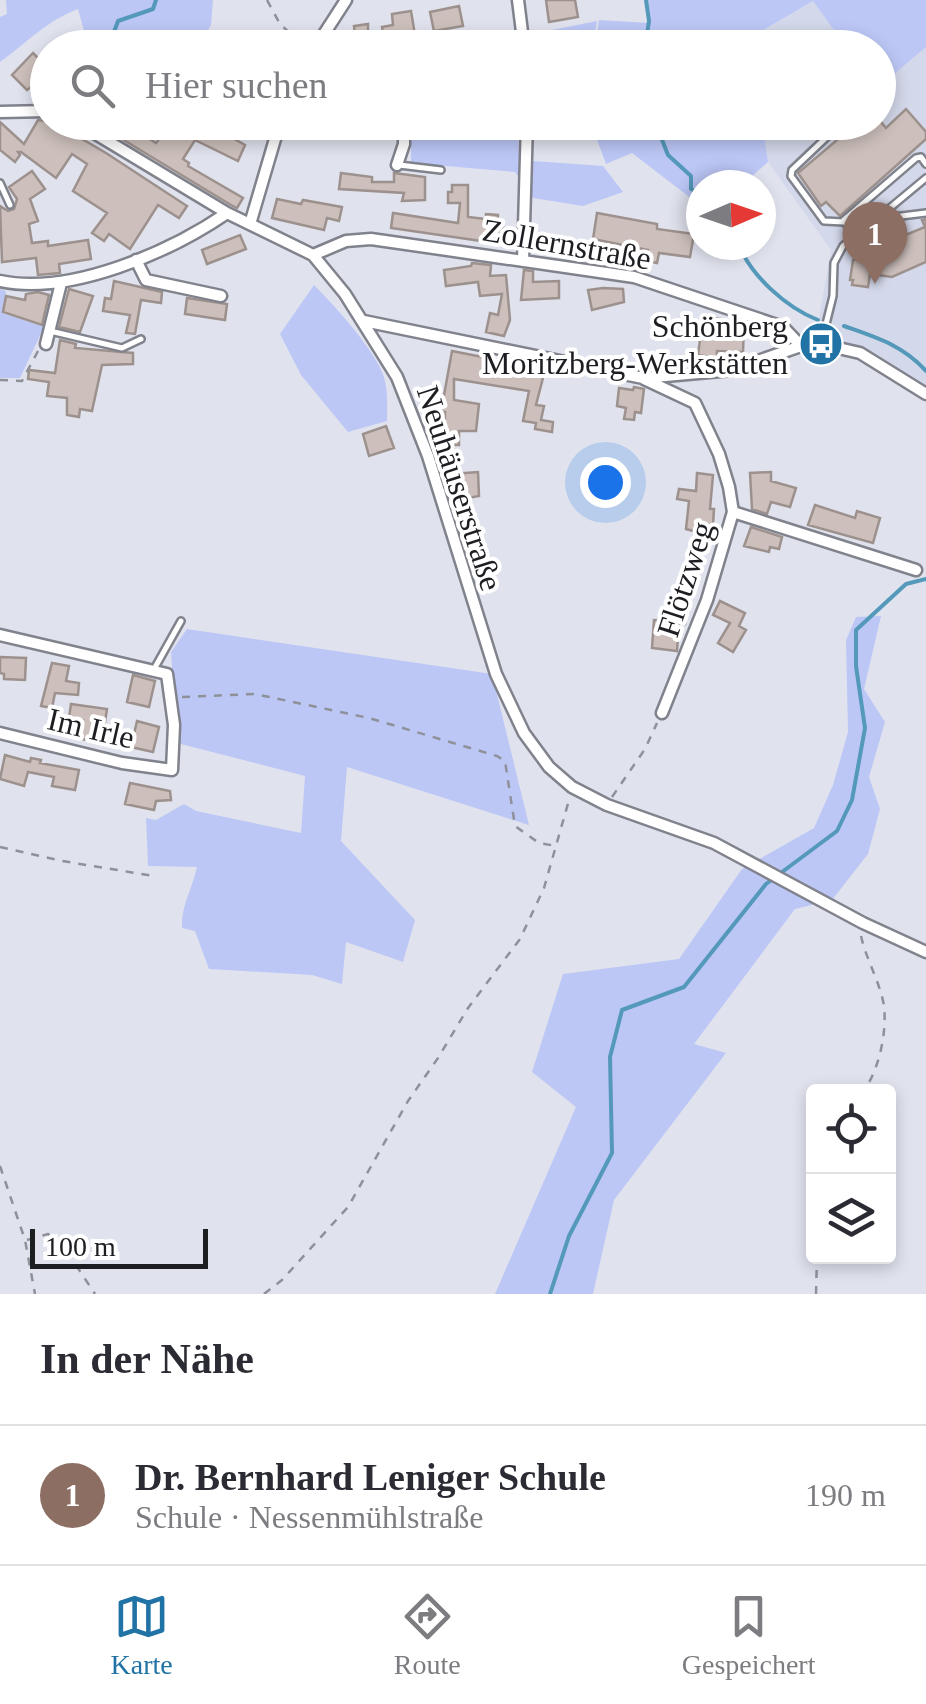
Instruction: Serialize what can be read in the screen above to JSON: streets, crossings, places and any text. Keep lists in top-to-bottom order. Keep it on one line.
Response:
{"streets":{"street":["Zollernstraße","Neuhäuserstraße","Flötzweg","Im Irle"]},"crossings":[["Zollernstraße","Neuhäuserstraße"]],"places":{"bus stop":["Schönberg Moritzberg-Werkstätten"]},"scale_bar":"100 m","north":"right","page":{"search":"Hier suchen","pins":"1","scale":"100 m","heading":"In der Nähe","list":[{"mark":"1","name":"Dr. Bernhard Leniger Schule","note":"Schule · Nessenmühlstraße","value":"190 m"}],"nav":["Karte","Route","Gespeichert"]}}
